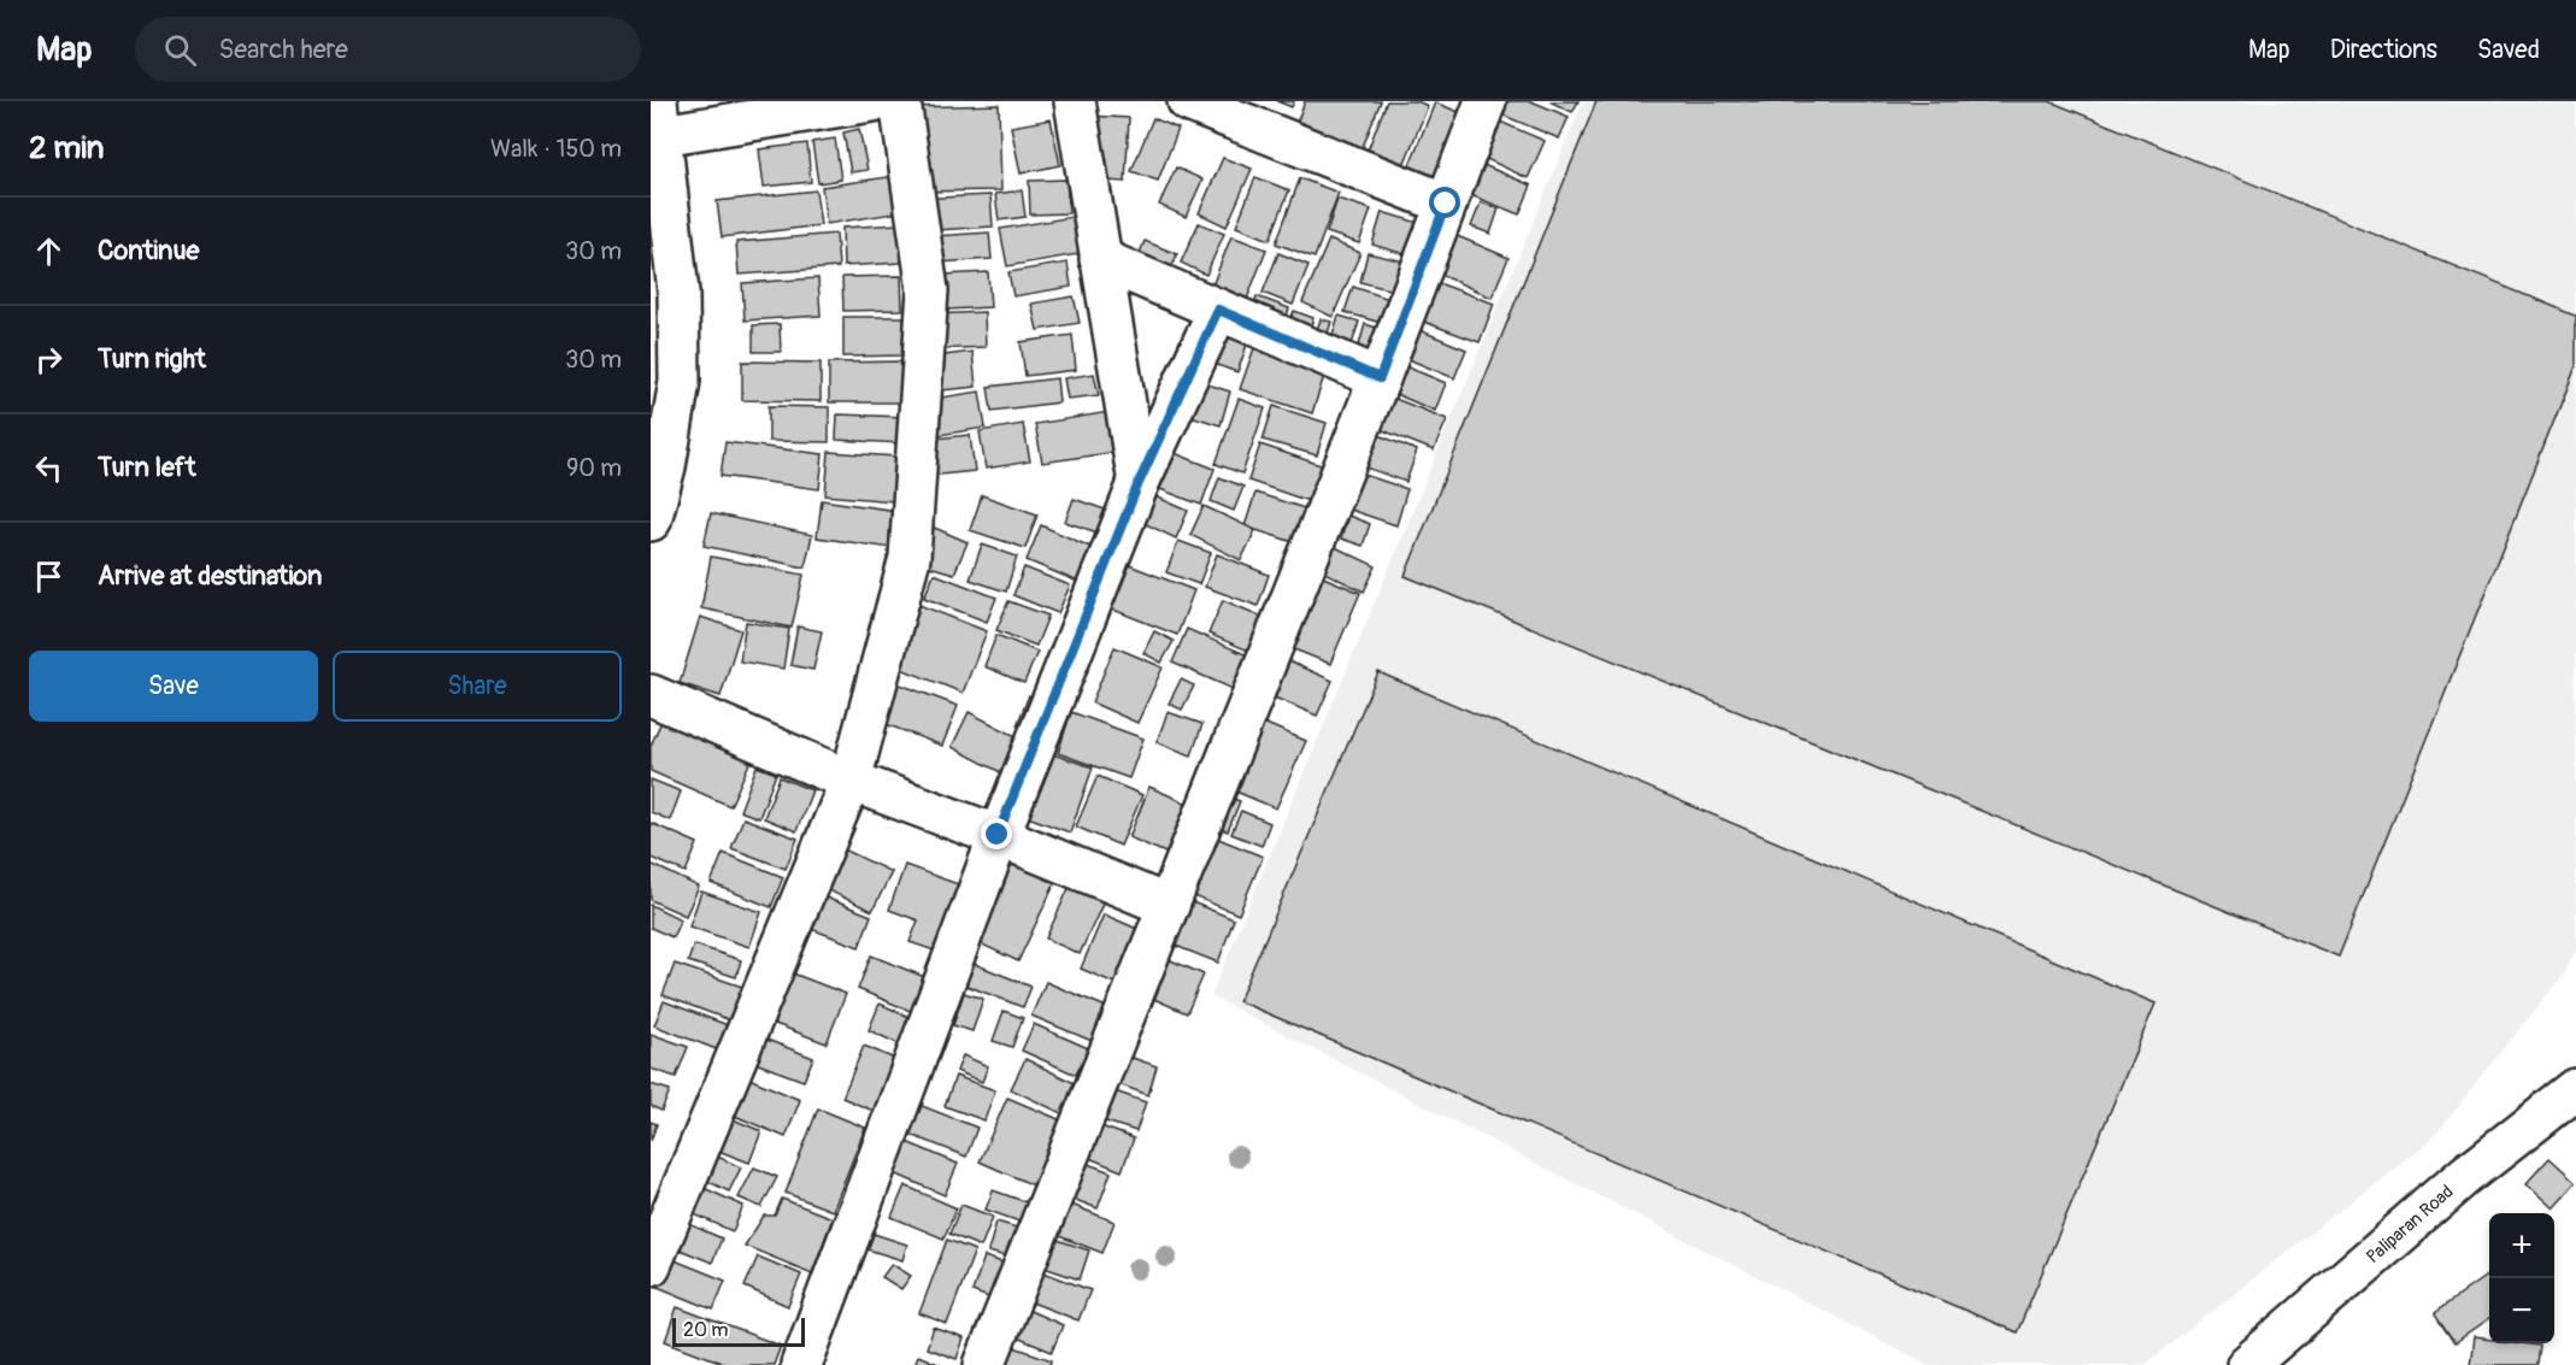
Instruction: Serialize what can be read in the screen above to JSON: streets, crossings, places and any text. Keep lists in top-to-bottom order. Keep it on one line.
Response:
{"streets":{"street":["Paliparan Road"]},"scale_bar":"20 m","page":{"header":"Map","search":"Search here","nav":["Map","Directions","Saved"],"heading":["2 min","Walk · 150 m"],"list":[["Continue","30 m"],["Turn right","30 m"],["Turn left","90 m"],"Arrive at destination"],"buttons":["Save","Share"],"map_buttons":["+","−"],"scale":"20 m"}}
